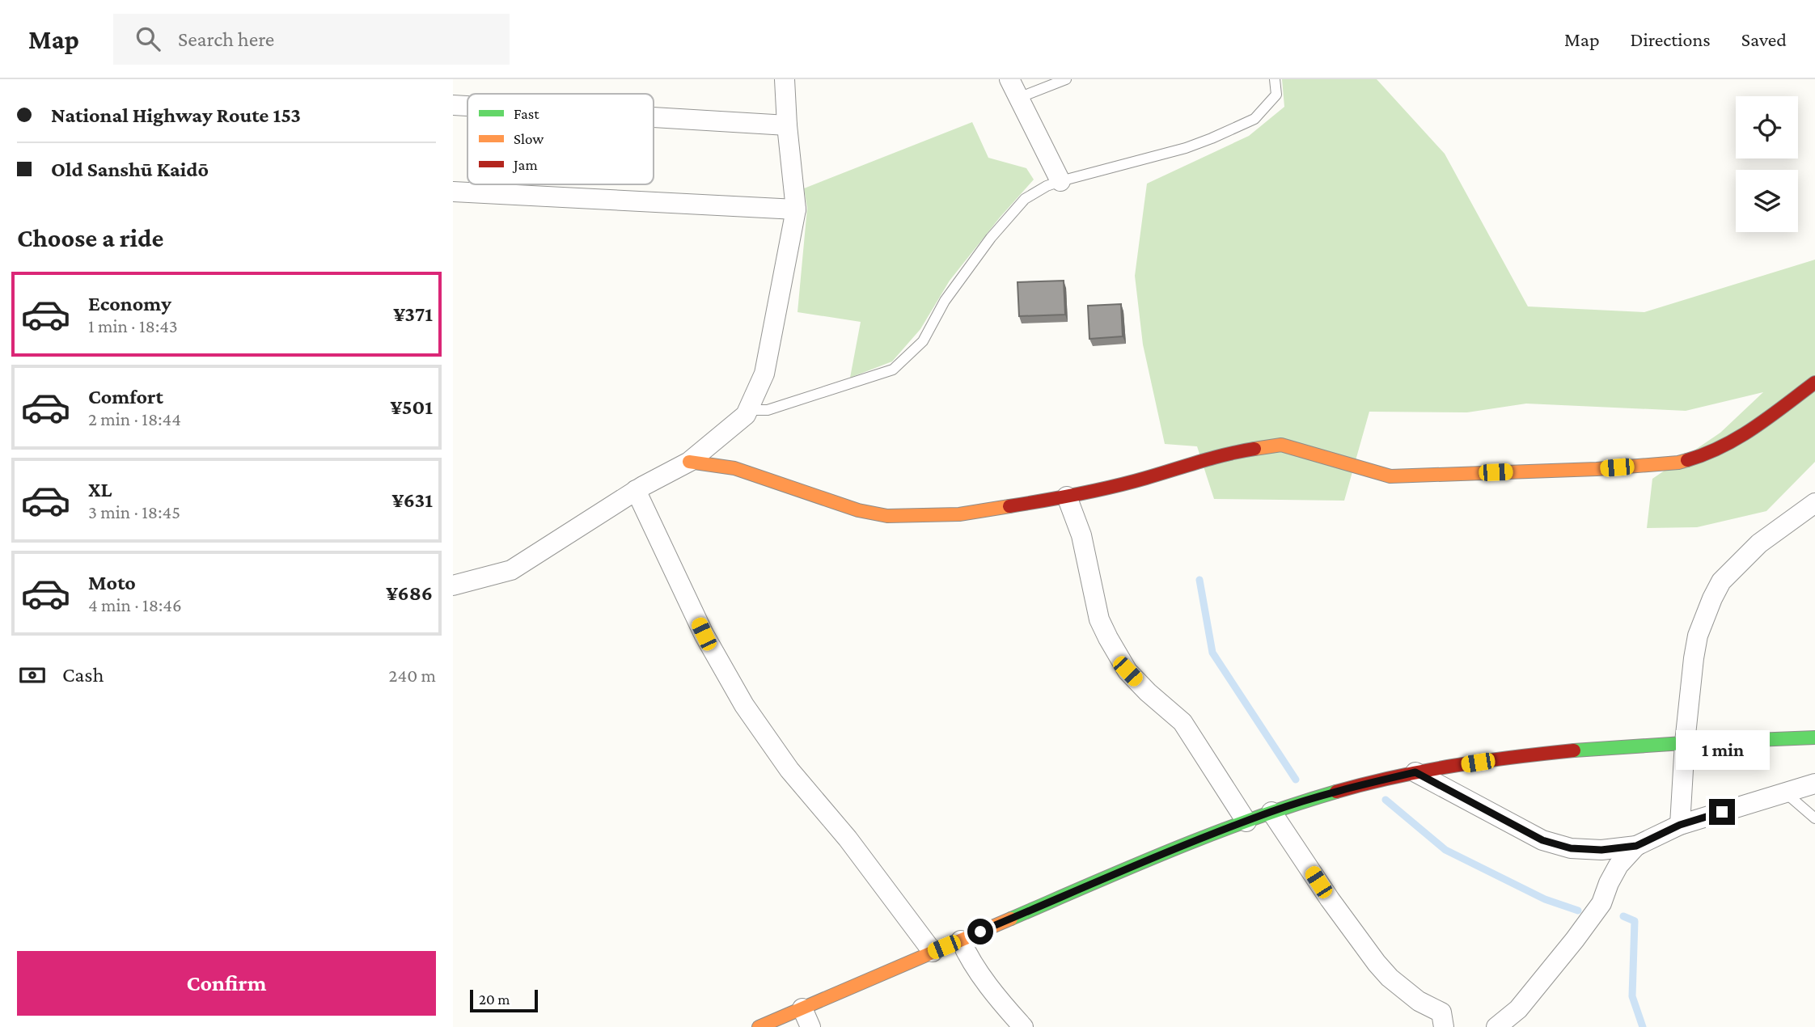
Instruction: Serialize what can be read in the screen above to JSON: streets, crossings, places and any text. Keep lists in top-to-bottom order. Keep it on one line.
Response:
{"legend":["Fast","Slow","Jam"],"scale_bar":"20 m","page":{"header":"Map","search":"Search here","nav":["Map","Directions","Saved"],"banner":["National Highway Route 153","Old Sanshū Kaidō"],"heading":"Choose a ride","list":[{"name":"Economy","note":"1 min · 18:43","value":"¥371"},{"name":"Comfort","note":"2 min · 18:44","value":"¥501"},{"name":"XL","note":"3 min · 18:45","value":"¥631"},{"name":"Moto","note":"4 min · 18:46","value":"¥686"}],"pay":["Cash","240 m"],"bubble":"1 min","buttons":"Confirm","scale":"20 m"}}
